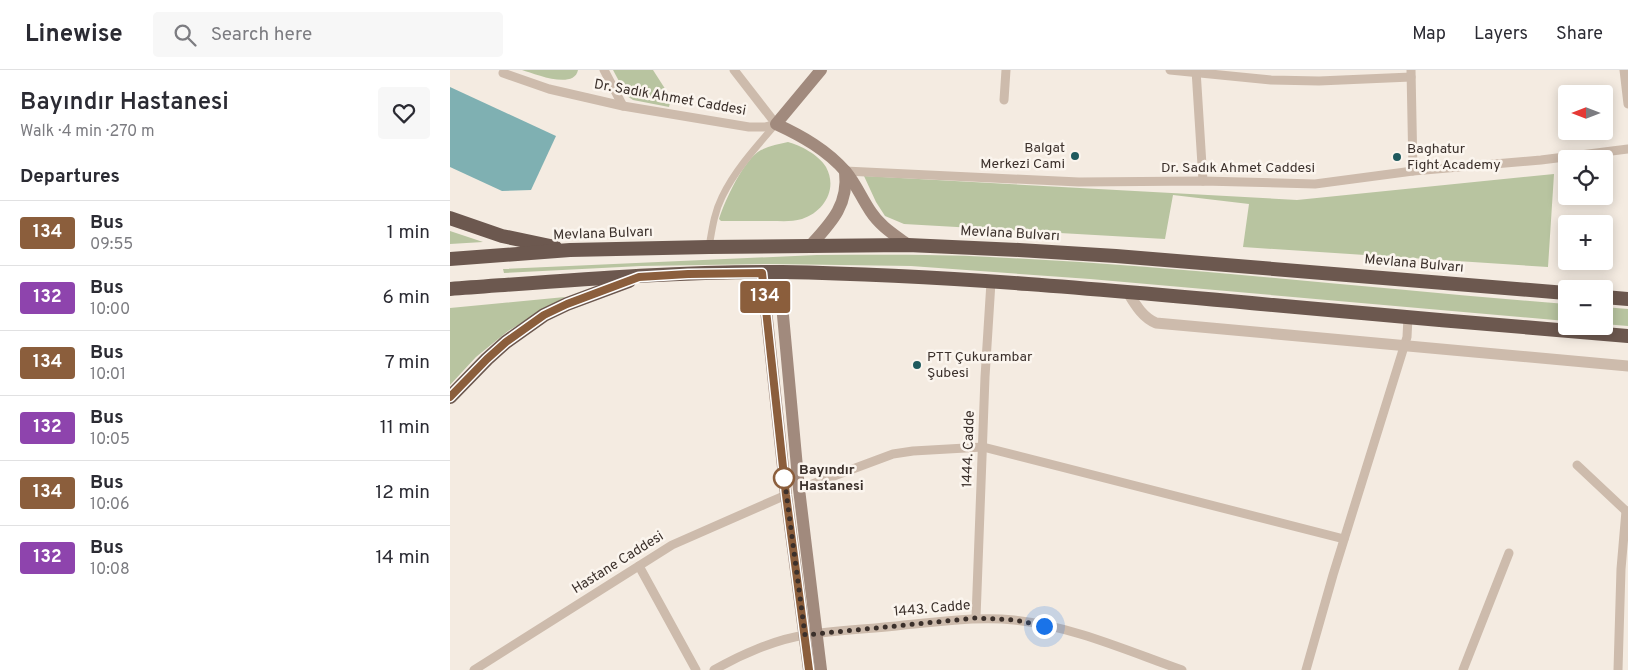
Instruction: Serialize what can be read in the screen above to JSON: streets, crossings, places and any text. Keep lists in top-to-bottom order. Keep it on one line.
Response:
{"streets":{"highway":["Mevlana Bulvarı"],"street":["Dr. Sadık Ahmet Caddesi","1444. Cadde","Hastane Caddesi","1443. Cadde"]},"crossings":[["1444. Cadde","1443. Cadde"]],"places":["Balgat Merkezi Cami","Baghatur Fight Academy","PTT Çukurambar Şubesi","Bayındır Hastanesi"],"lines":["bus line 134"],"north":"left","page":{"header":"Linewise","search":"Search here","nav":["Map","Layers","Share"],"heading":[["Bayındır Hastanesi","Walk · 4 min · 270 m"],"Departures"],"on_map":"134","map_buttons":["+","−"],"list":[{"mark":"134","name":"Bus","note":"09:55","value":"1 min"},{"mark":"132","name":"Bus","note":"10:00","value":"6 min"},{"mark":"134","name":"Bus","note":"10:01","value":"7 min"},{"mark":"132","name":"Bus","note":"10:05","value":"11 min"},{"mark":"134","name":"Bus","note":"10:06","value":"12 min"},{"mark":"132","name":"Bus","note":"10:08","value":"14 min"}]}}
